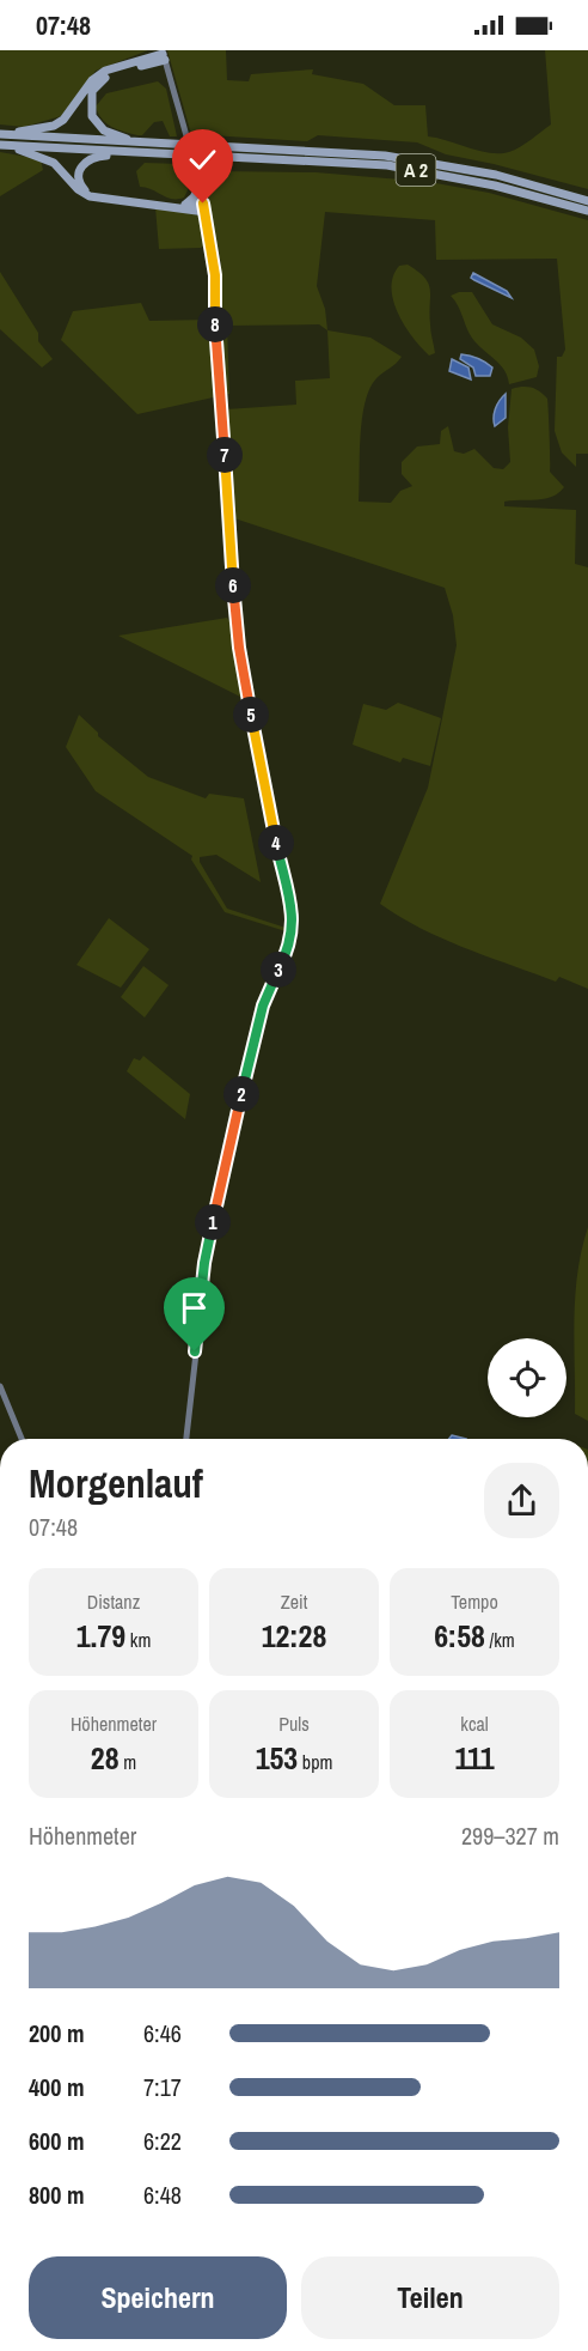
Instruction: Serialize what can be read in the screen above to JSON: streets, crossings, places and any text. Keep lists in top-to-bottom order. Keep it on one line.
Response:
{"streets":{"highway":["A 2"]},"page":{"status":"07:48","pins":["8","7","6","5","4","3","2","1"],"heading":["Morgenlauf","07:48"],"stats":[["Distanz","1.79 km"],["Zeit","12:28"],["Tempo","6:58 /km"],["Höhenmeter","28 m"],["Puls","153 bpm"],["kcal","111"]],"chart":["Höhenmeter","299–327 m"],"list":[{"name":"200 m","note":"6:46"},{"name":"400 m","note":"7:17"},{"name":"600 m","note":"6:22"},{"name":"800 m","note":"6:48"}],"buttons":["Speichern","Teilen"]}}
